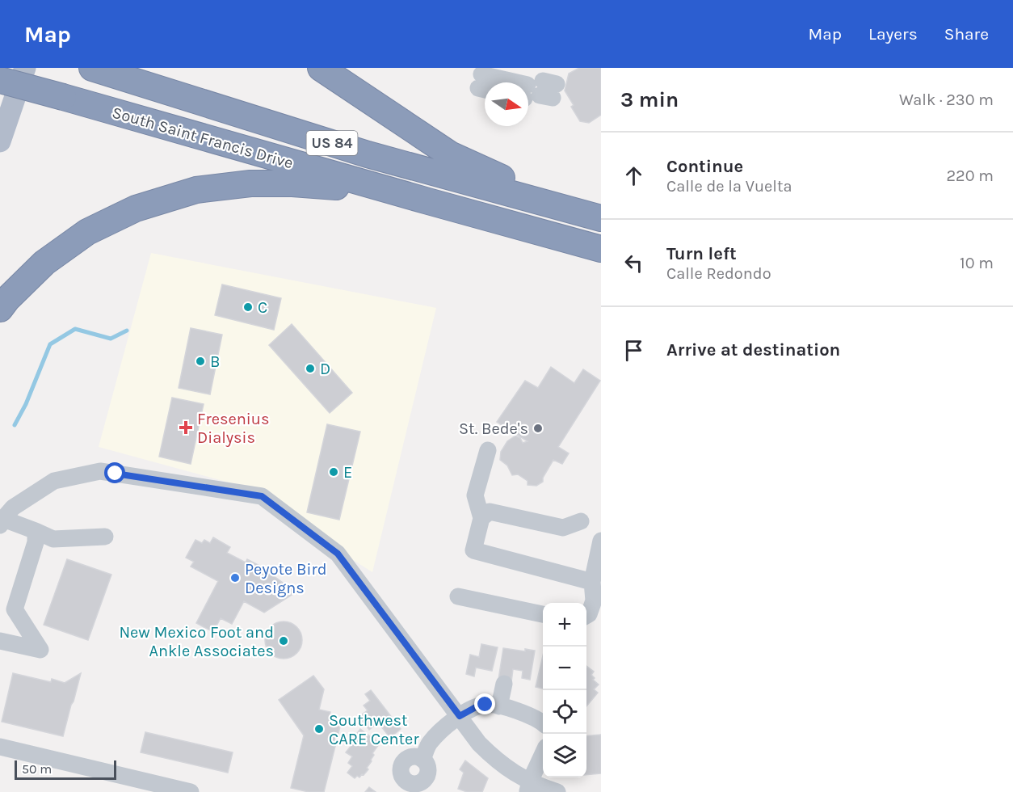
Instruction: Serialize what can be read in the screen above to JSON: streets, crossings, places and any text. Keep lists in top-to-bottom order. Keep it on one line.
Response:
{"streets":{"highway":["South Saint Francis Drive","US 84"]},"places":{"other":["C","B","D","St. Bede's","E","Peyote Bird Designs","New Mexico Foot and Ankle Associates","Southwest CARE Center"],"health":["Fresenius Dialysis"]},"scale_bar":"50 m","north":"right","page":{"header":"Map","nav":["Map","Layers","Share"],"heading":["3 min","Walk · 230 m"],"list":[["Continue","Calle de la Vuelta","220 m"],["Turn left","Calle Redondo","10 m"],"Arrive at destination"],"map_buttons":["+","−"],"scale":"50 m"}}
